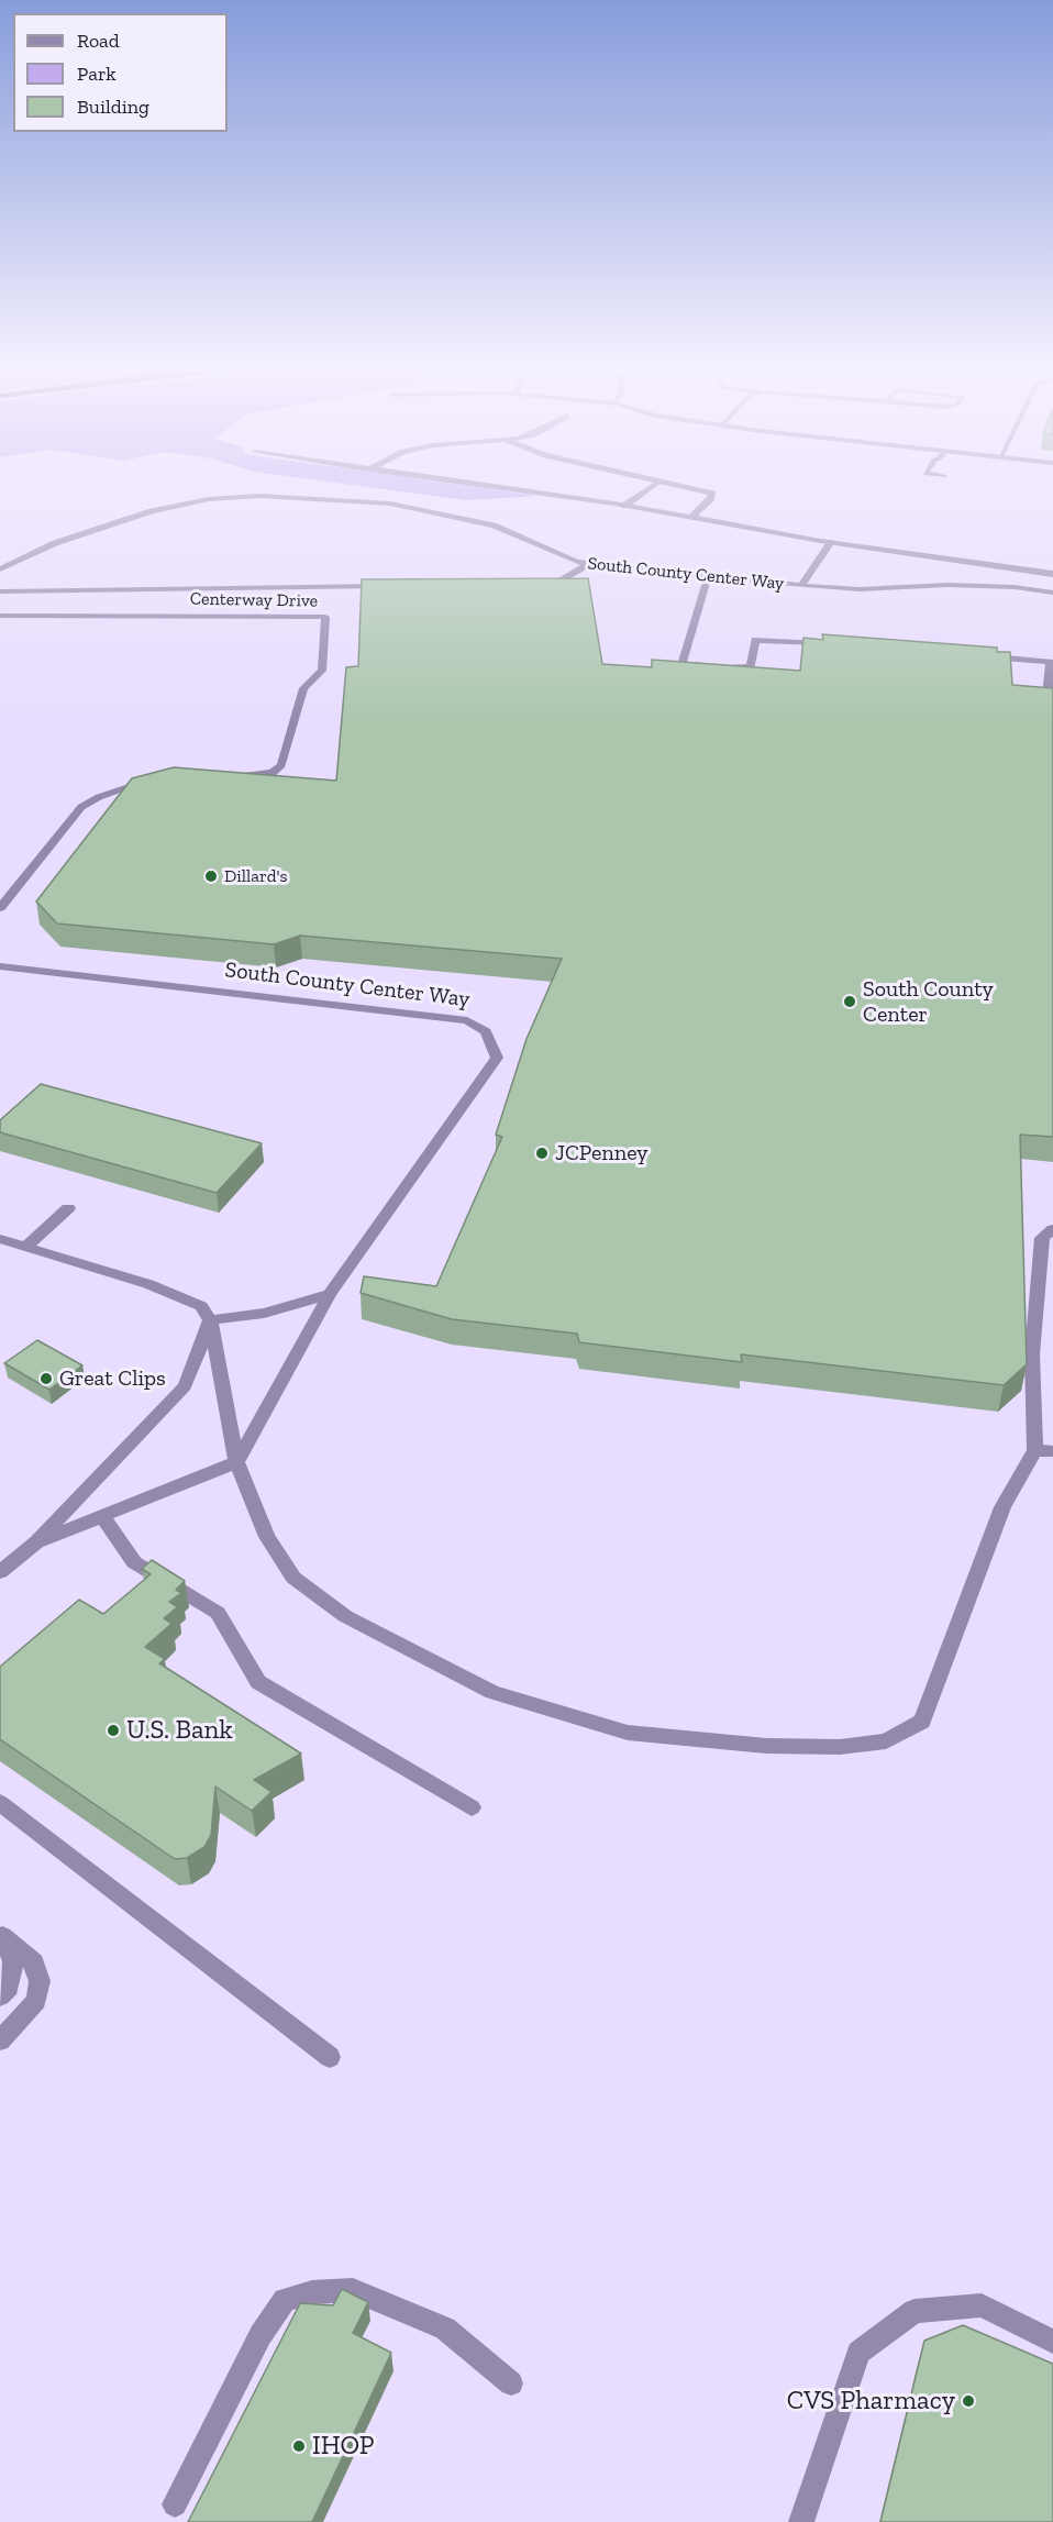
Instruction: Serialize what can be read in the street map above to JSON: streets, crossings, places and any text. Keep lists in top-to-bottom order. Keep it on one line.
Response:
{"streets":{"lane":["South County Center Way","Centerway Drive"]},"places":["Dillard's","South County Center","JCPenney","Great Clips","U.S. Bank","CVS Pharmacy","IHOP"],"legend":["Road","Park","Building"]}
